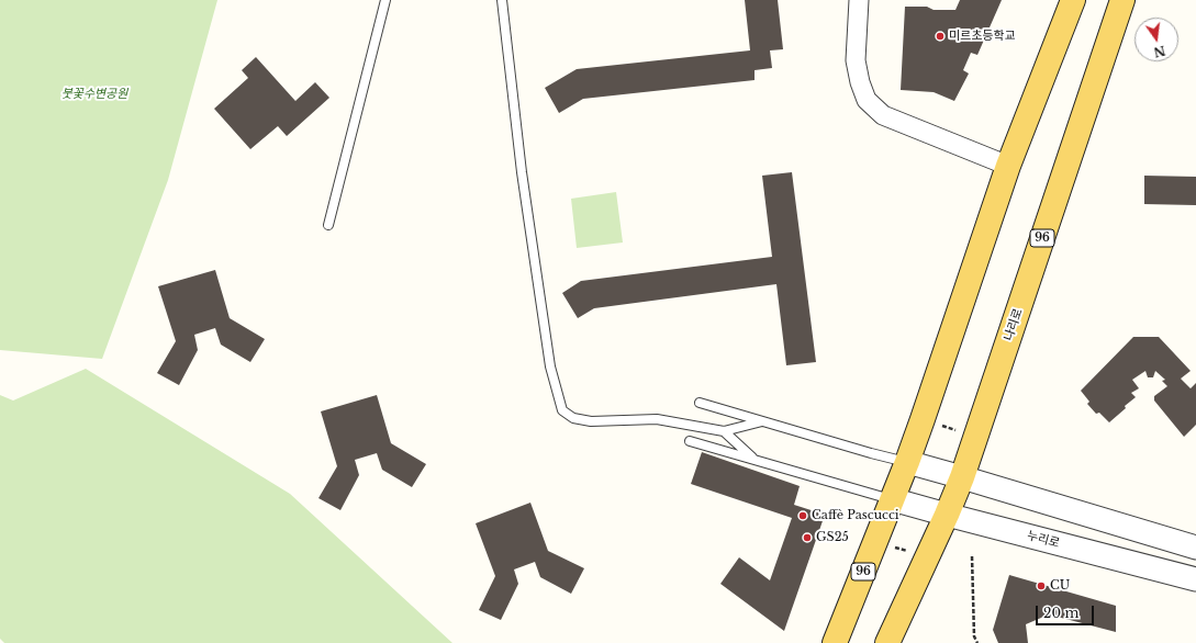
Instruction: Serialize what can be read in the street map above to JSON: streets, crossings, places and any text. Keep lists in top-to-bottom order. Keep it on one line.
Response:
{"streets":{"main road":["96","나리로"],"street":["누리로"]},"crossings":[["96","누리로"],["나리로","누리로"]],"parks":["붓꽃수변공원"],"places":["미르초등학교","Caffè Pascucci","GS25","CU"],"scale_bar":"20 m","north":"bottom"}
